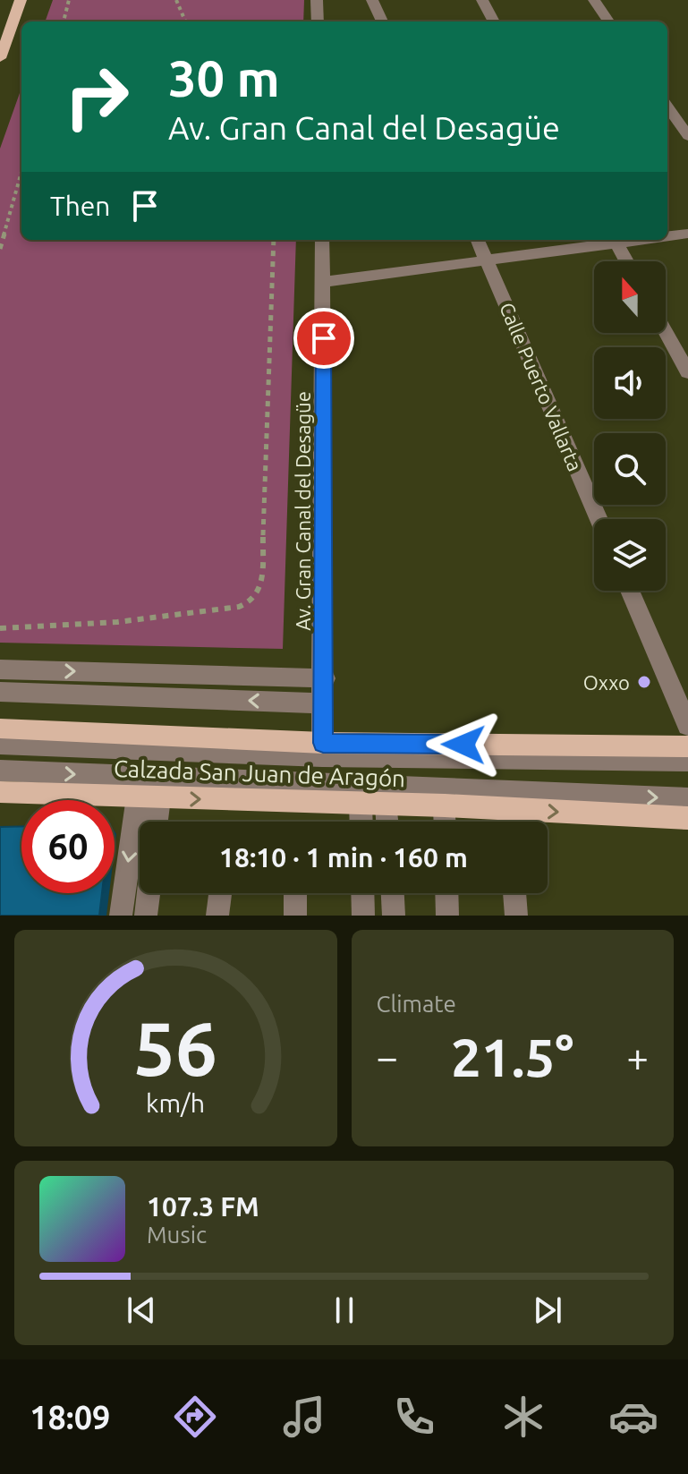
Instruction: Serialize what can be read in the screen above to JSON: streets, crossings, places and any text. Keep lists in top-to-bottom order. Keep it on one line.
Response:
{"streets":{"main road":["Calzada San Juan de Aragón"],"street":["Calle Puerto Vallarta","Av. Gran Canal del Desagüe"]},"crossings":[["Av. Gran Canal del Desagüe","Calzada San Juan de Aragón"]],"places":["Oxxo"],"north":"top","page":{"turn":["30 m","Av. Gran Canal del Desagüe"],"then":"Then","limit":"60","trip":"18:10 · 1 min · 160 m","tile":"Climate","heat":["−","21.5°","+"],"song":["107.3 FM","Music"],"tabs":"18:09","gauge":["56","km/h"]}}
